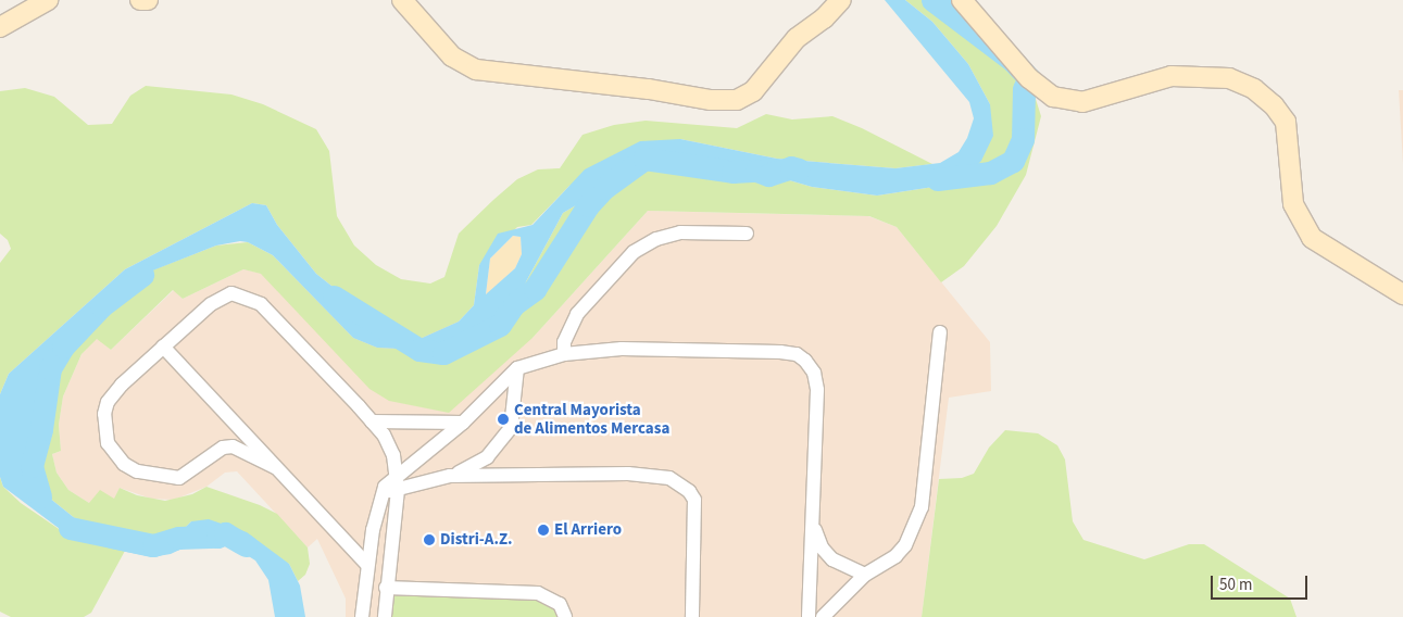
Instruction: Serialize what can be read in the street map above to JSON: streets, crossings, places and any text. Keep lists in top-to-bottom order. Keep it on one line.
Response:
{"places":["Central Mayorista de Alimentos Mercasa","El Arriero","Distri-A.Z."],"scale_bar":"50 m"}
